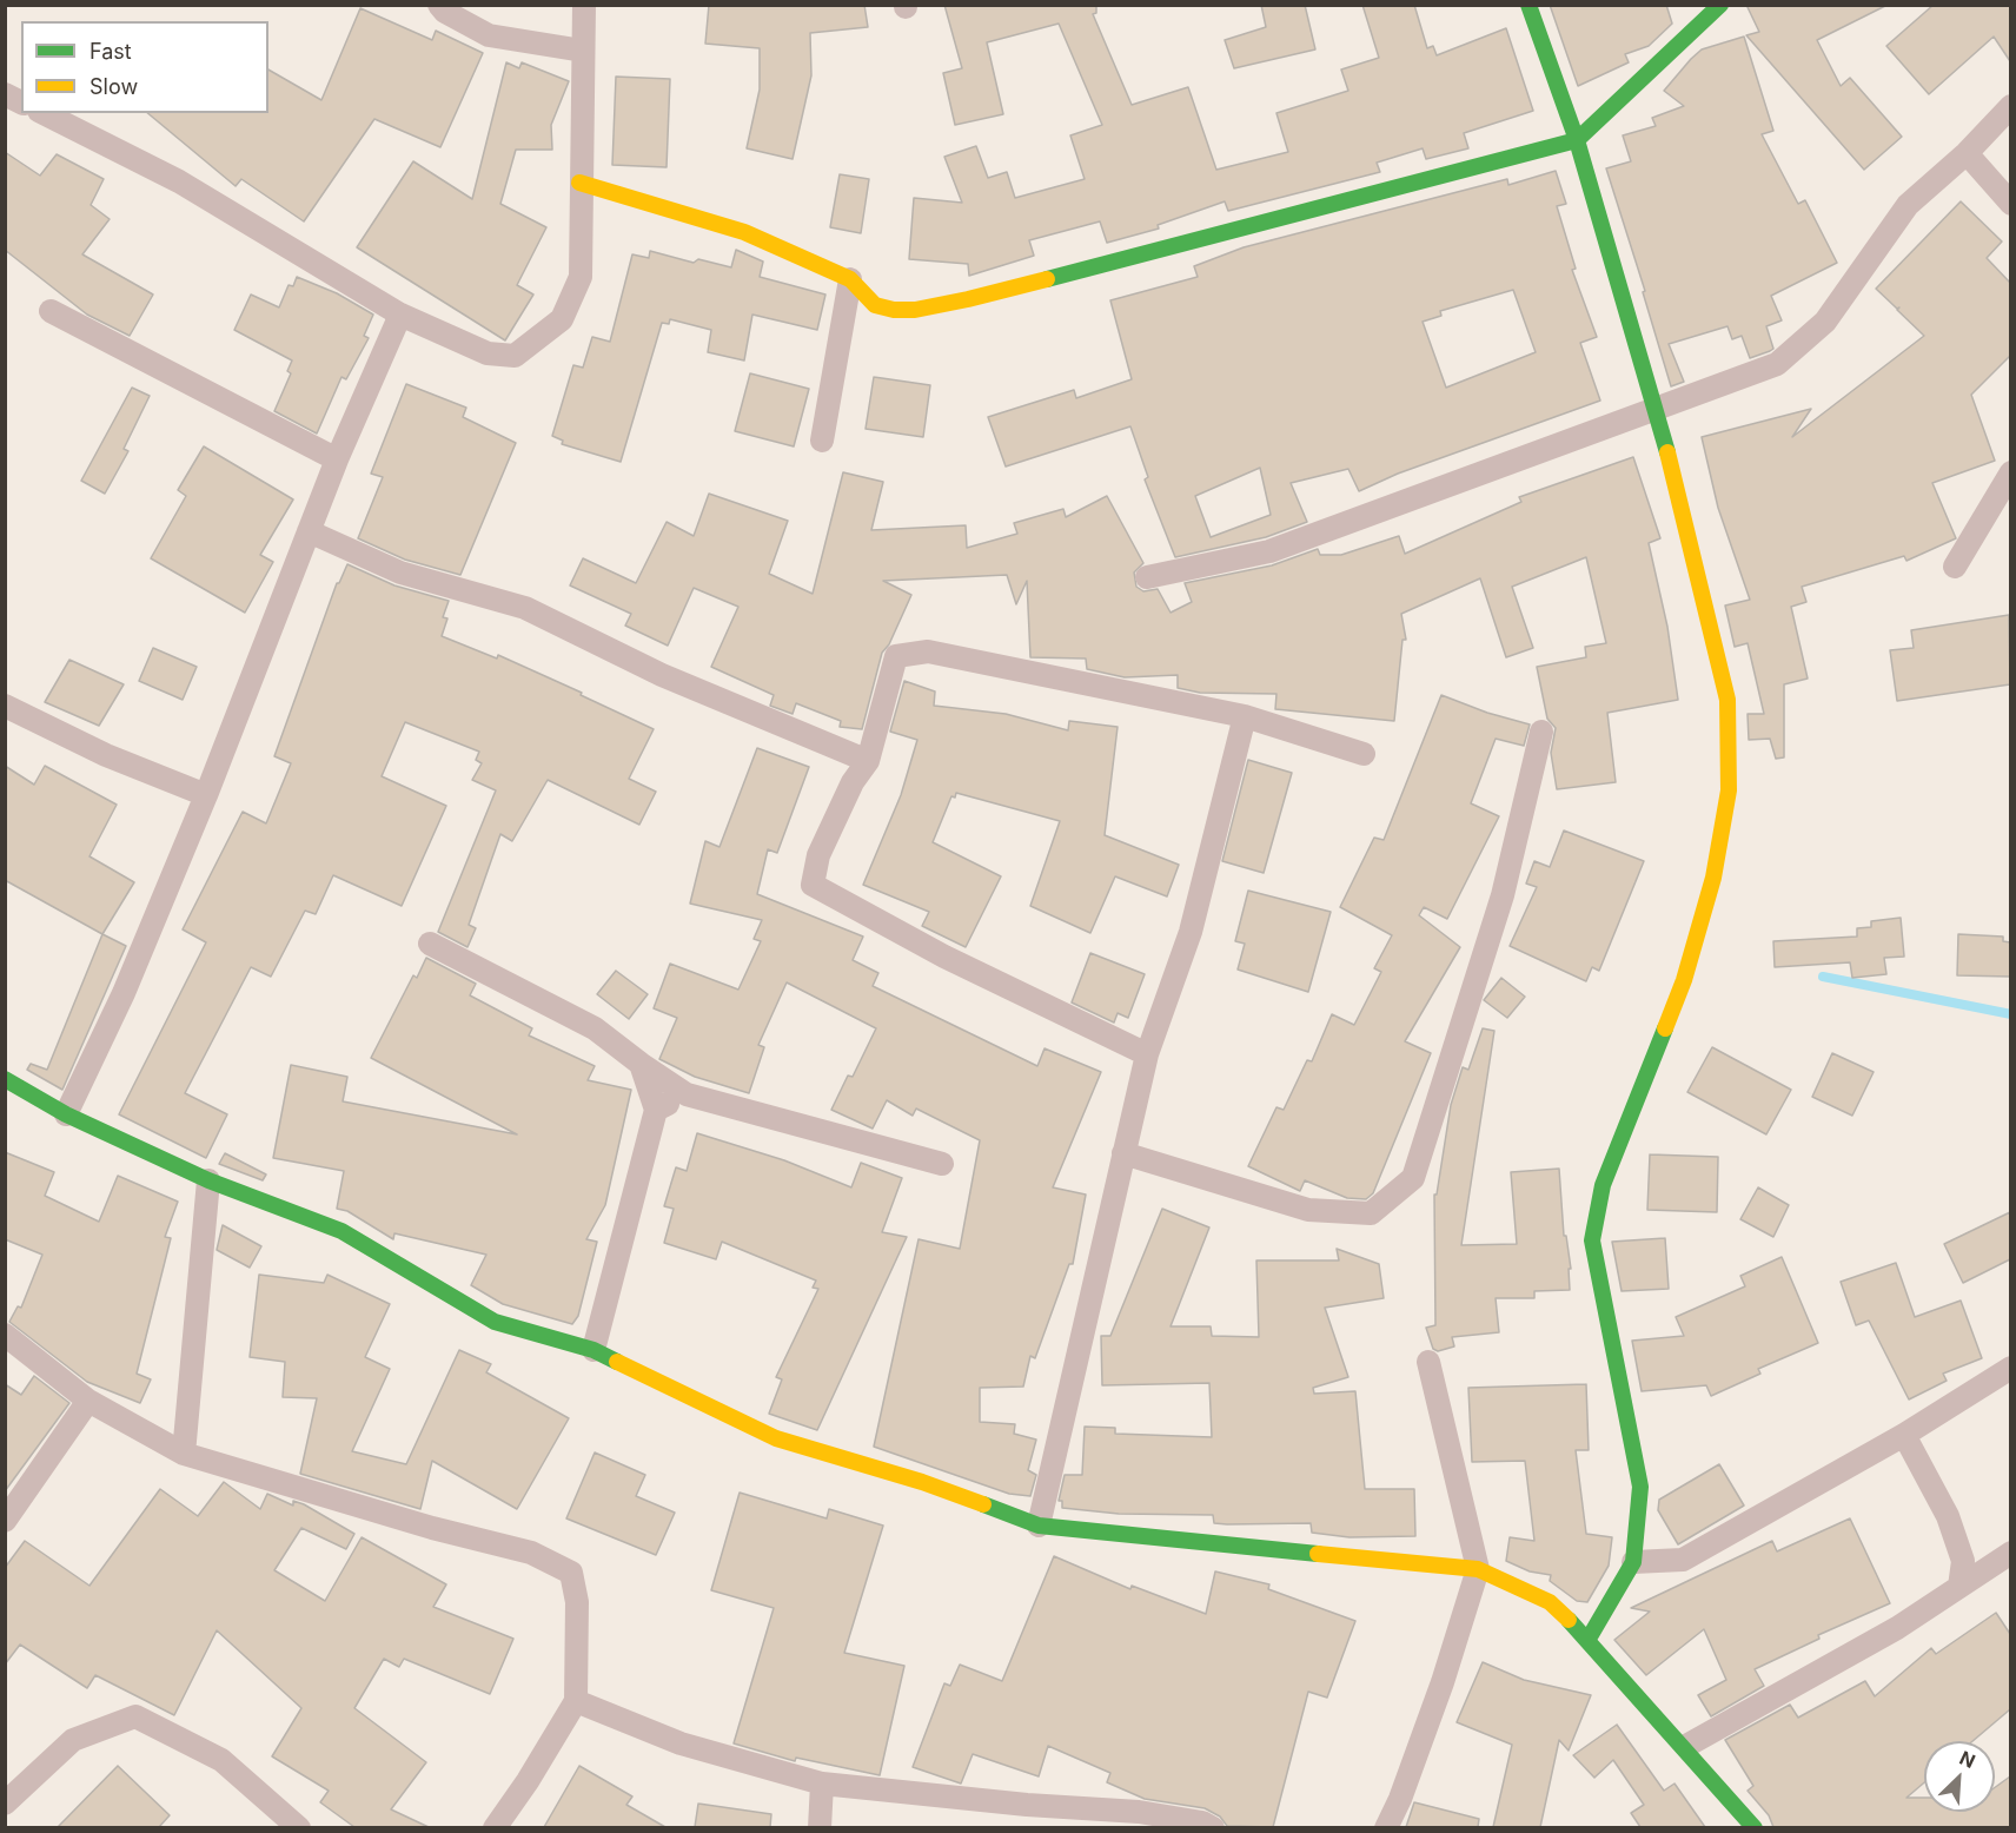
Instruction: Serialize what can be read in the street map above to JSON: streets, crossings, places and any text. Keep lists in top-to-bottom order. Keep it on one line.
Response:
{"legend":["Fast","Slow"],"north":"top right"}
